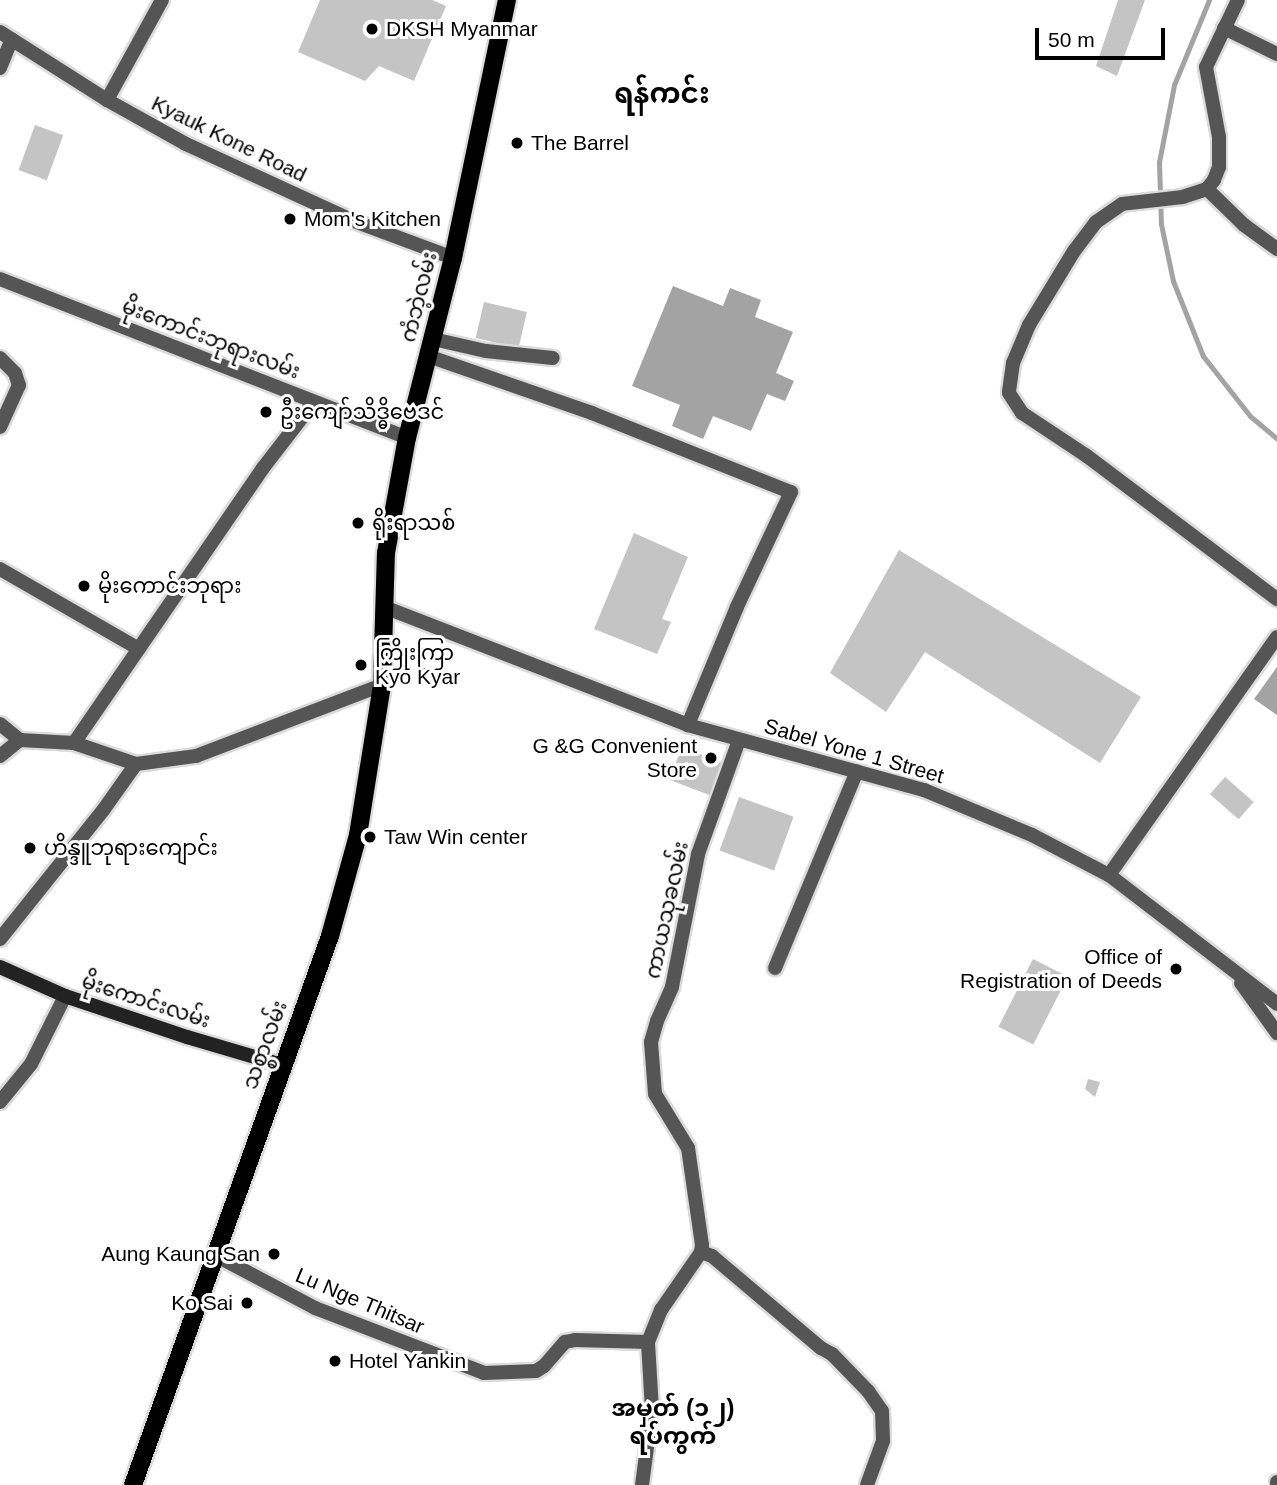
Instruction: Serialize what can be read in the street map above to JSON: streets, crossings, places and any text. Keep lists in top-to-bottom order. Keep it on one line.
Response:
{"streets":{"main road":["ကံဘဲ့လမ်း","မိုးကောင်းလမ်း","သစ္စာလမ်း"],"street":["Kyauk Kone Road","မိုးကောင်းဘုရားလမ်း","Sabel Yone 1 Street","ကာယသုခလမ်း","Lu Nge Thitsar"]},"crossings":[["Kyauk Kone Road","ကံဘဲ့လမ်း"],["ကံဘဲ့လမ်း","မိုးကောင်းဘုရားလမ်း"],["ကံဘဲ့လမ်း","Sabel Yone 1 Street"],["ကံဘဲ့လမ်း","သစ္စာလမ်း"],["Sabel Yone 1 Street","ကာယသုခလမ်း"],["Sabel Yone 1 Street","သစ္စာလမ်း"],["မိုးကောင်းလမ်း","သစ္စာလမ်း"],["သစ္စာလမ်း","Lu Nge Thitsar"]],"districts":["ရန်ကင်း","အမှတ် (၁၂) ရပ်ကွက်"],"places":["DKSH Myanmar","The Barrel","Mom's Kitchen","ဦးကျော်သိဒ္ဓိဗေဒင်","ရိုးရာသစ်","မိုးကောင်းဘုရား","ကြိုးကြာ Kyo Kyar","G &G Convenient Store","Taw Win center","ဟိန္ဒူဘုရားကျောင်း","Office of Registration of Deeds","Aung Kaung San","Ko Sai","Hotel Yankin"],"scale_bar":"50 m"}
